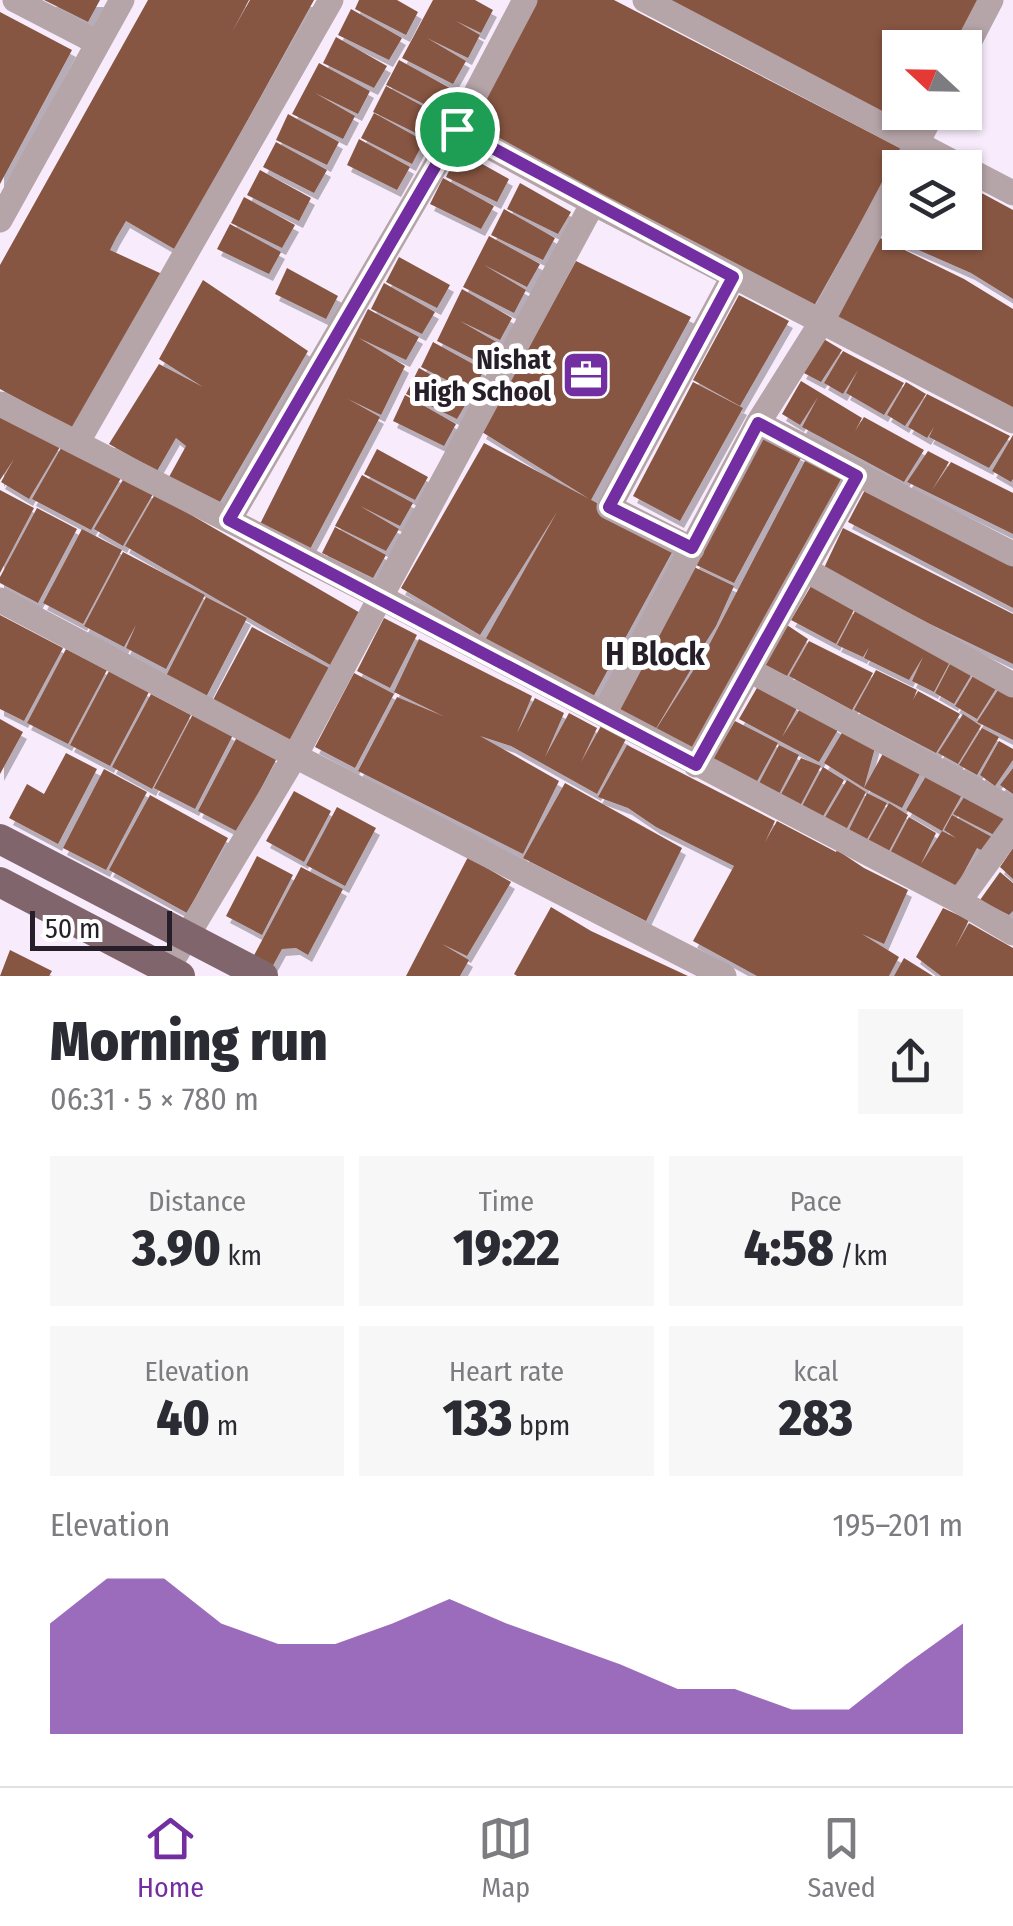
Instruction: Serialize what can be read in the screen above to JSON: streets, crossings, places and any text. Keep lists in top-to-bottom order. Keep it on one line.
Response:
{"districts":["H Block"],"places":{"office":["Nishat High School"]},"scale_bar":"50 m","north":"left","page":{"scale":"50 m","heading":["Morning run","06:31 · 5 × 780 m"],"stats":[["Distance","3.90 km"],["Time","19:22"],["Pace","4:58 /km"],["Elevation","40 m"],["Heart rate","133 bpm"],["kcal","283"]],"chart":["Elevation","195–201 m"],"tabs":["Home","Map","Saved"]}}
